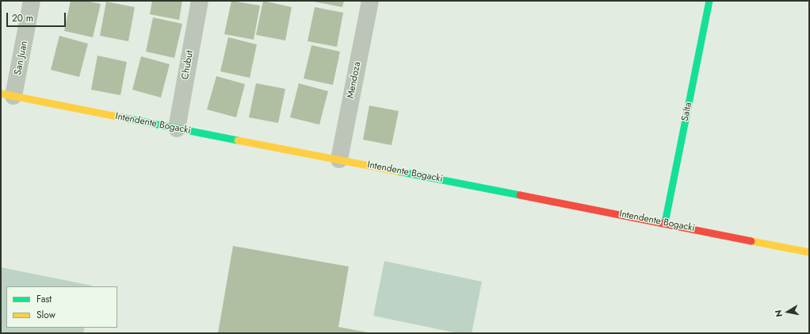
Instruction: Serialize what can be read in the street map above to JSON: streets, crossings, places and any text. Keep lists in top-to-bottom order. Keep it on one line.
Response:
{"streets":{"street":["San Juan","Chubut","Mendoza","Salta","Intendente Bogacki"]},"crossings":[["San Juan","Intendente Bogacki"],["Chubut","Intendente Bogacki"],["Mendoza","Intendente Bogacki"],["Salta","Intendente Bogacki"]],"legend":["Fast","Slow"],"scale_bar":"20 m","north":"left"}
